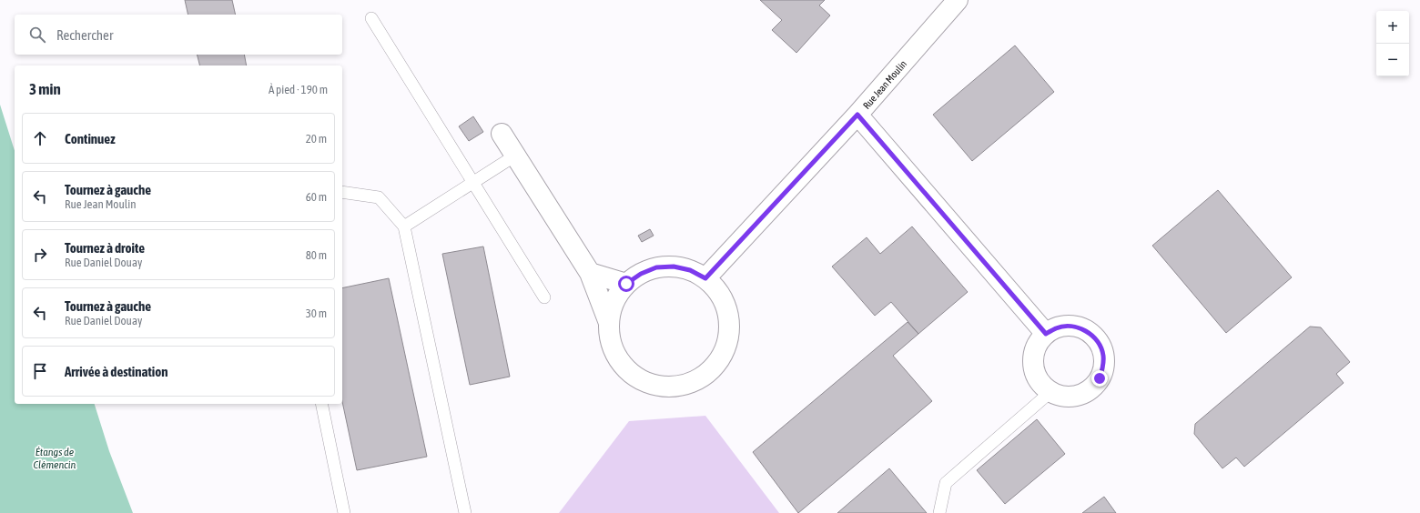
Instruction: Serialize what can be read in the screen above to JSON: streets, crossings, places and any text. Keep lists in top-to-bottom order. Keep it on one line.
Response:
{"streets":{"street":["Rue Jean Moulin"]},"water":["Étangs de Clémencin"],"page":{"map_buttons":["+","−"],"search":"Rechercher","heading":["3 min","À pied · 190 m"],"list":[["Continuez","20 m"],["Tournez à gauche","Rue Jean Moulin","60 m"],["Tournez à droite","Rue Daniel Douay","80 m"],["Tournez à gauche","Rue Daniel Douay","30 m"],"Arrivée à destination"]}}
